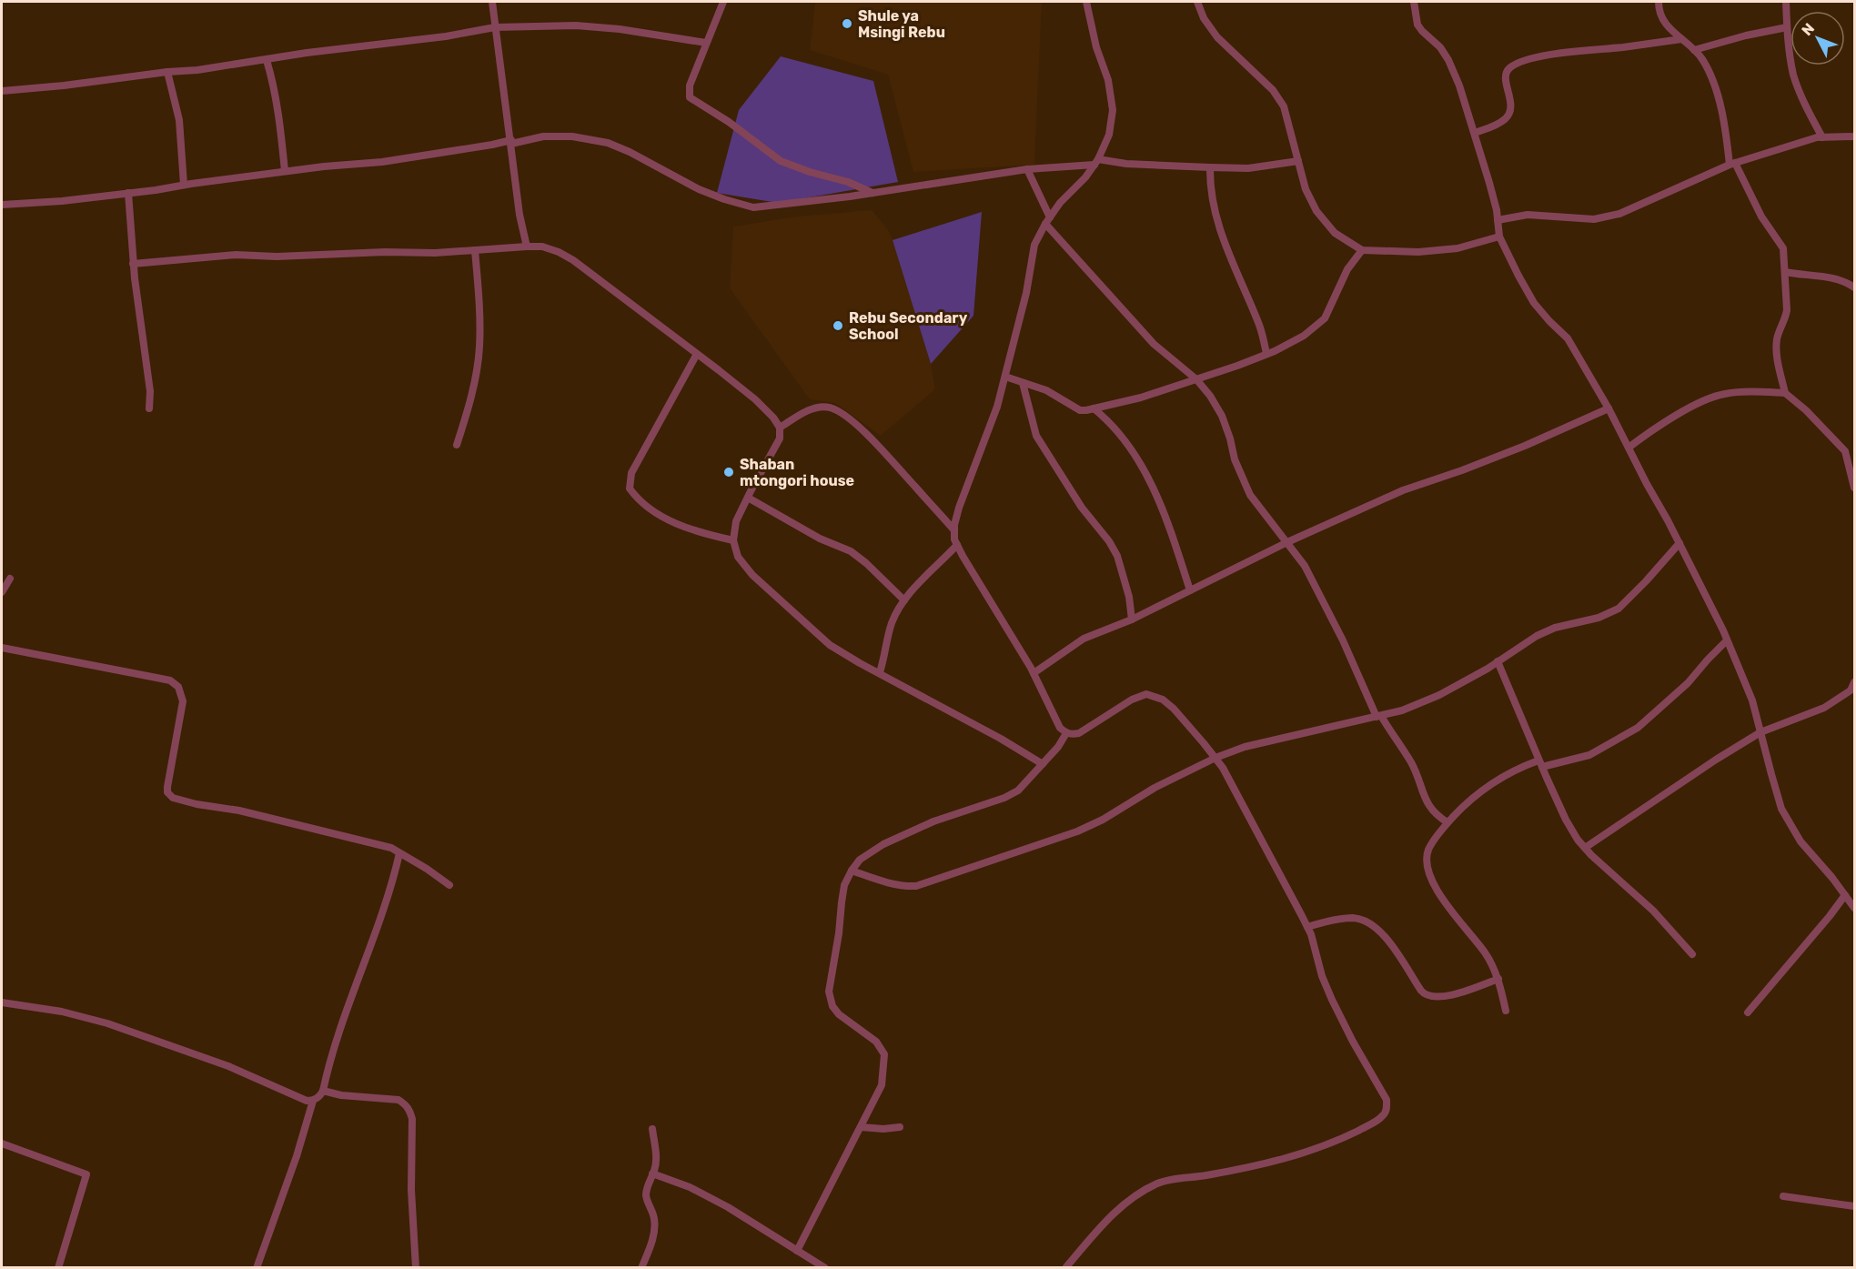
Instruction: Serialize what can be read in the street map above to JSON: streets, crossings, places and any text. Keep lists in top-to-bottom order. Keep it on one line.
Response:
{"places":["Shule ya Msingi Rebu","Rebu Secondary School","Shaban mtongori house"],"north":"top left"}
